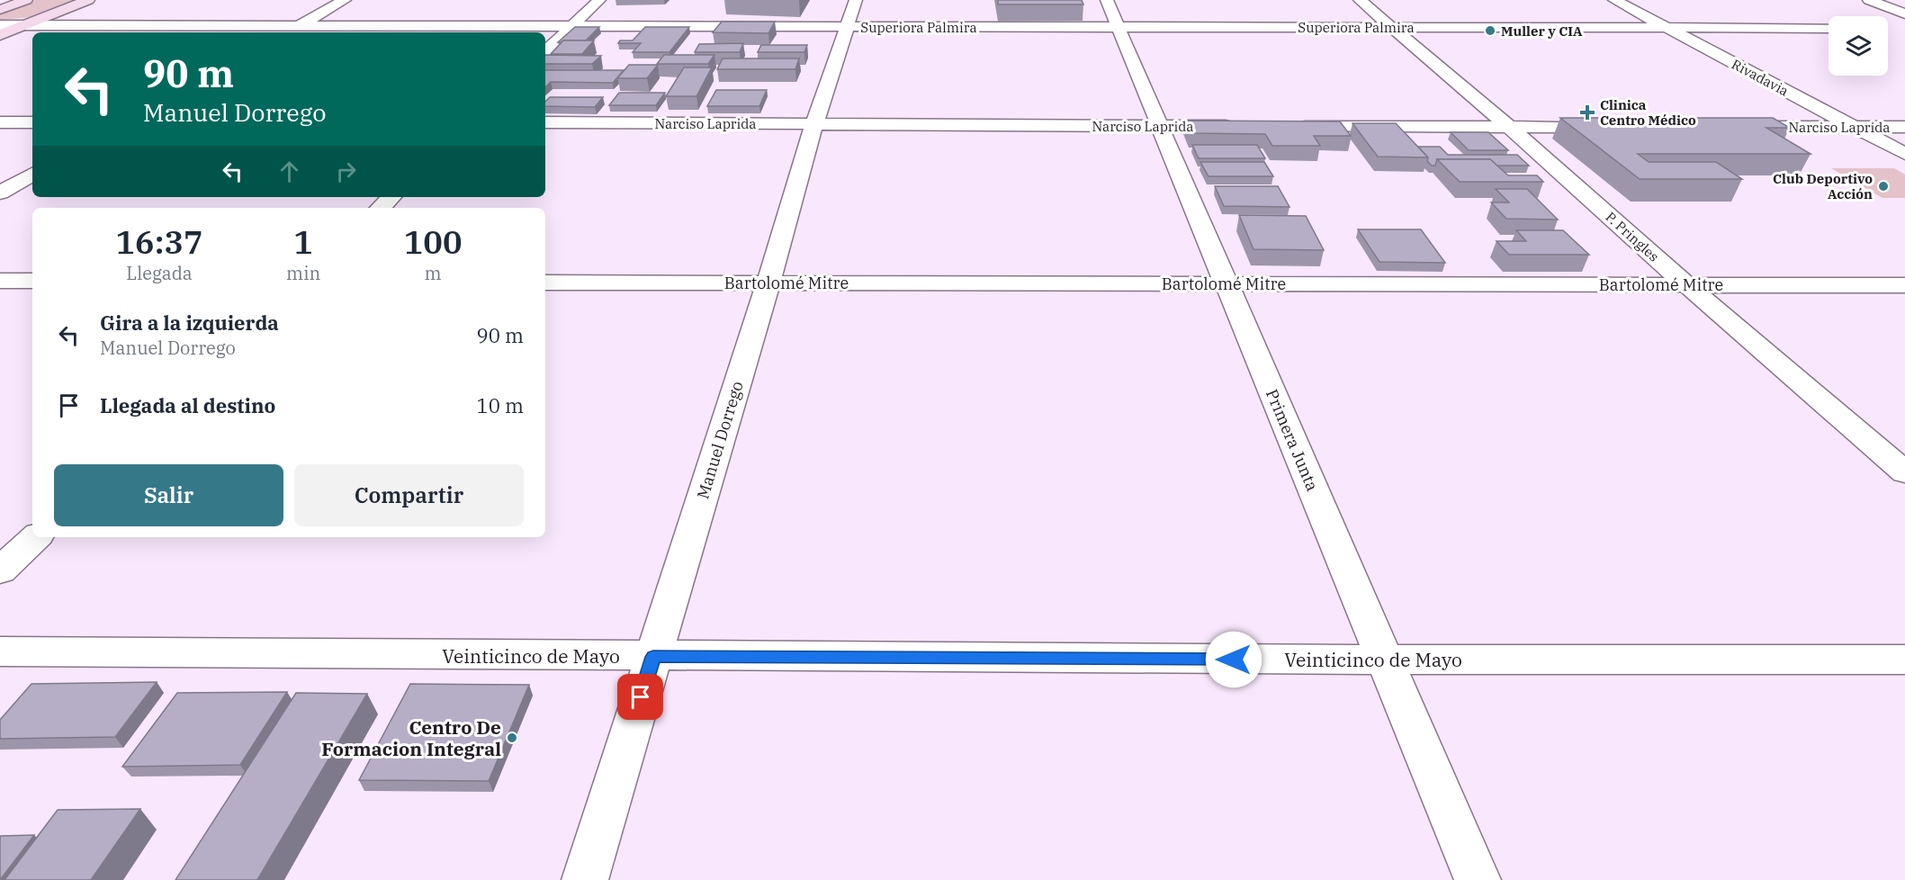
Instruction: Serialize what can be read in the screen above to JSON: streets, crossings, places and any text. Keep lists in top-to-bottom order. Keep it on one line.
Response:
{"streets":{"street":["Superiora Palmira","Rivadavia","Narciso Laprida","P. Pringles","Bartolomé Mitre","Manuel Dorrego","Primera Junta","Veinticinco de Mayo"]},"crossings":[["Superiora Palmira","Rivadavia"],["Superiora Palmira","P. Pringles"],["Superiora Palmira","Manuel Dorrego"],["Superiora Palmira","Primera Junta"],["Rivadavia","Narciso Laprida"],["Narciso Laprida","Manuel Dorrego"],["Narciso Laprida","Primera Junta"],["P. Pringles","Bartolomé Mitre"],["Bartolomé Mitre","Manuel Dorrego"],["Bartolomé Mitre","Primera Junta"],["Manuel Dorrego","Veinticinco de Mayo"],["Primera Junta","Veinticinco de Mayo"]],"places":{"other":["Muller y CIA","Club Deportivo Acción","Centro De Formacion Integral"],"health":["Clinica Centro Médico"]},"page":{"turn":["90 m","Manuel Dorrego"],"eta":["16:37","Llegada","1","min","100","m"],"list":[{"name":"Gira a la izquierda","note":"Manuel Dorrego","value":"90 m"},{"name":"Llegada al destino","value":"10 m"}],"buttons":["Salir","Compartir"]}}
